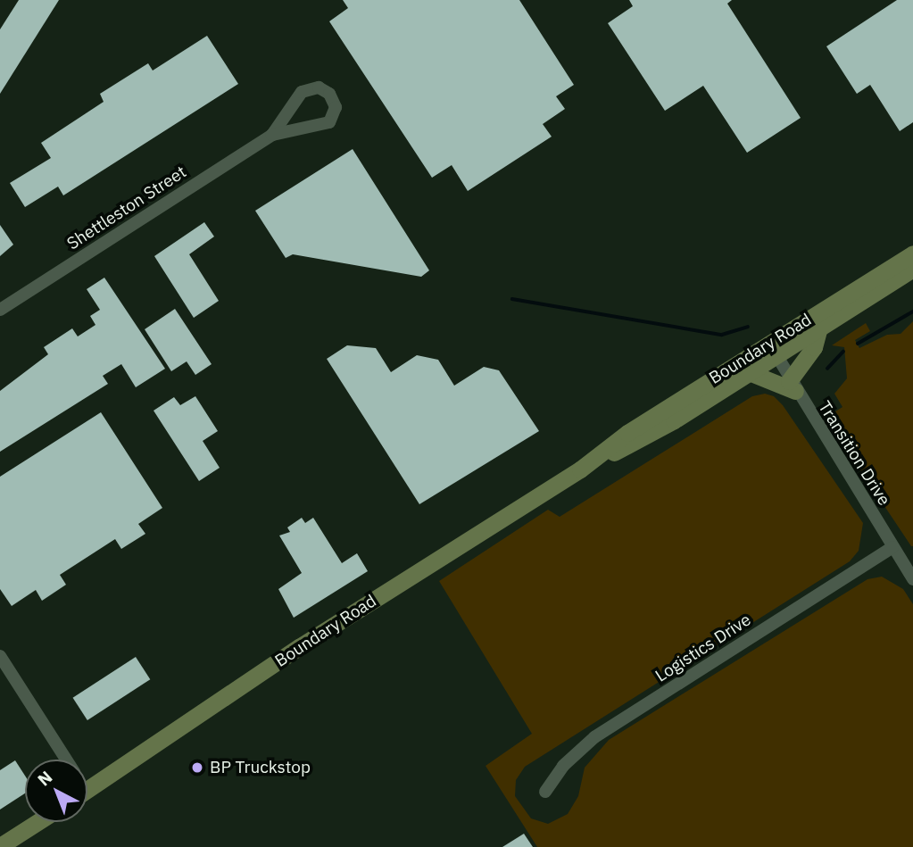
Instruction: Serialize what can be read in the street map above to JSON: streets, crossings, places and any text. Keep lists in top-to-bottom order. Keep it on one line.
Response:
{"streets":{"main road":["Boundary Road"],"street":["Shettleston Street","Transition Drive","Logistics Drive"]},"crossings":[["Boundary Road","Transition Drive"],["Transition Drive","Logistics Drive"]],"places":["BP Truckstop"],"north":"top left"}
